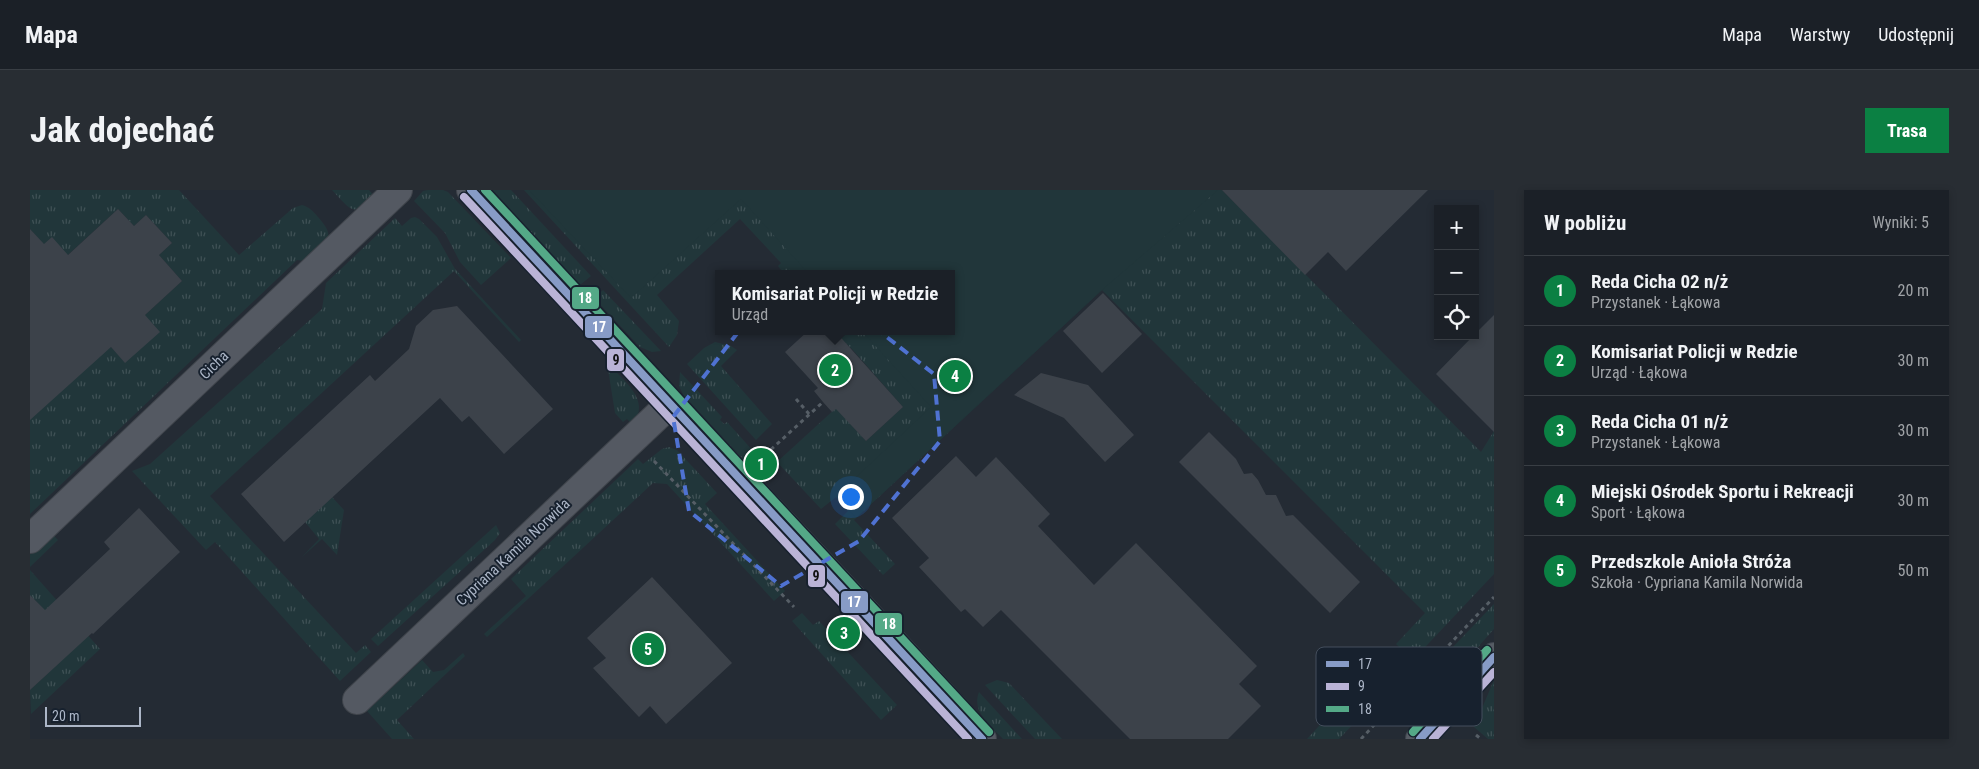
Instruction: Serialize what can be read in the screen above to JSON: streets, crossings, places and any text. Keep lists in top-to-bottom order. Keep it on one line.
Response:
{"streets":{"street":["Cicha","Cypriana Kamila Norwida"]},"lines":["transit line 17","transit line 18","transit line 9"],"legend":["17","9","18"],"scale_bar":"20 m","page":{"header":"Mapa","nav":["Mapa","Warstwy","Udostępnij"],"buttons":"Trasa","title":"Jak dojechać","heading":["W pobliżu","Wyniki: 5"],"map_buttons":["+","−"],"list":[{"mark":"1","name":"Reda Cicha 02 n/ż","note":"Przystanek · Łąkowa","value":"20 m"},{"mark":"2","name":"Komisariat Policji w Redzie","note":"Urząd · Łąkowa","value":"30 m"},{"mark":"3","name":"Reda Cicha 01 n/ż","note":"Przystanek · Łąkowa","value":"30 m"},{"mark":"4","name":"Miejski Ośrodek Sportu i Rekreacji","note":"Sport · Łąkowa","value":"30 m"},{"mark":"5","name":"Przedszkole Anioła Stróża","note":"Szkoła · Cypriana Kamila Norwida","value":"50 m"}],"popup":["Komisariat Policji w Redzie","Urząd"],"pins":["2","4","1","3","5"],"scale":"20 m"}}
